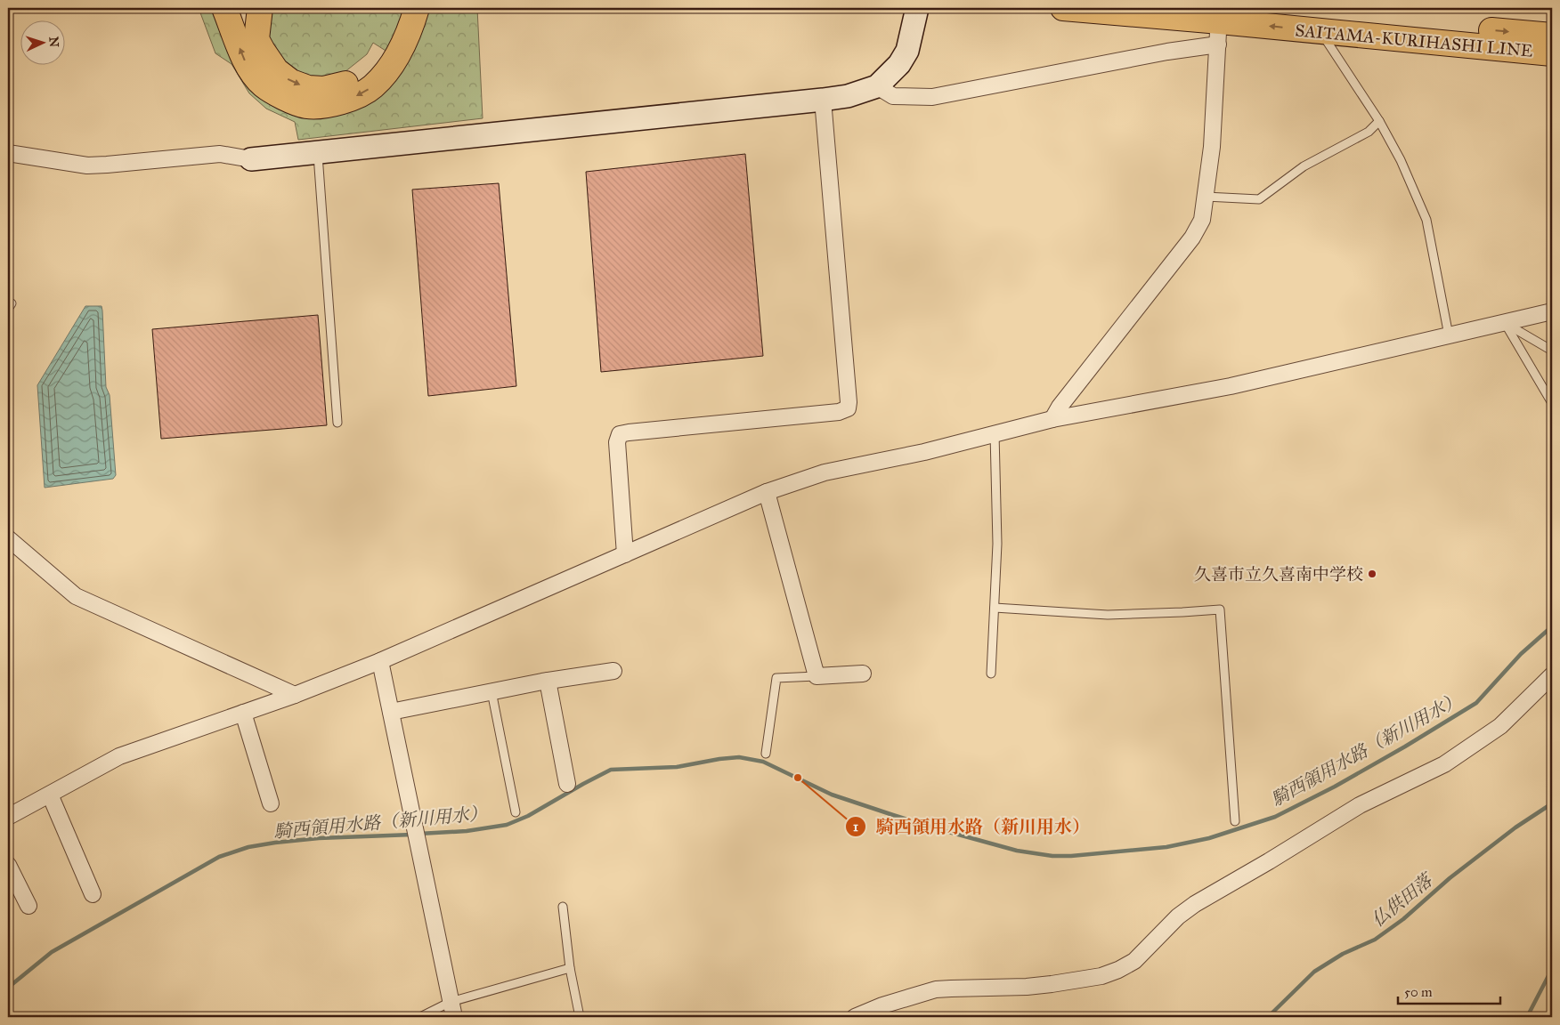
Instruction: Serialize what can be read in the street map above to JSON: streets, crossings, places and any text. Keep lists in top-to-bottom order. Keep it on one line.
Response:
{"streets":{"main road":["SAITAMA-KURIHASHI LINE"]},"water":["騎西領用水路（新川用水）","仏供田落"],"places":["久喜市立久喜南中学校","騎西領用水路（新川用水）"],"scale_bar":"50 m","north":"right"}
